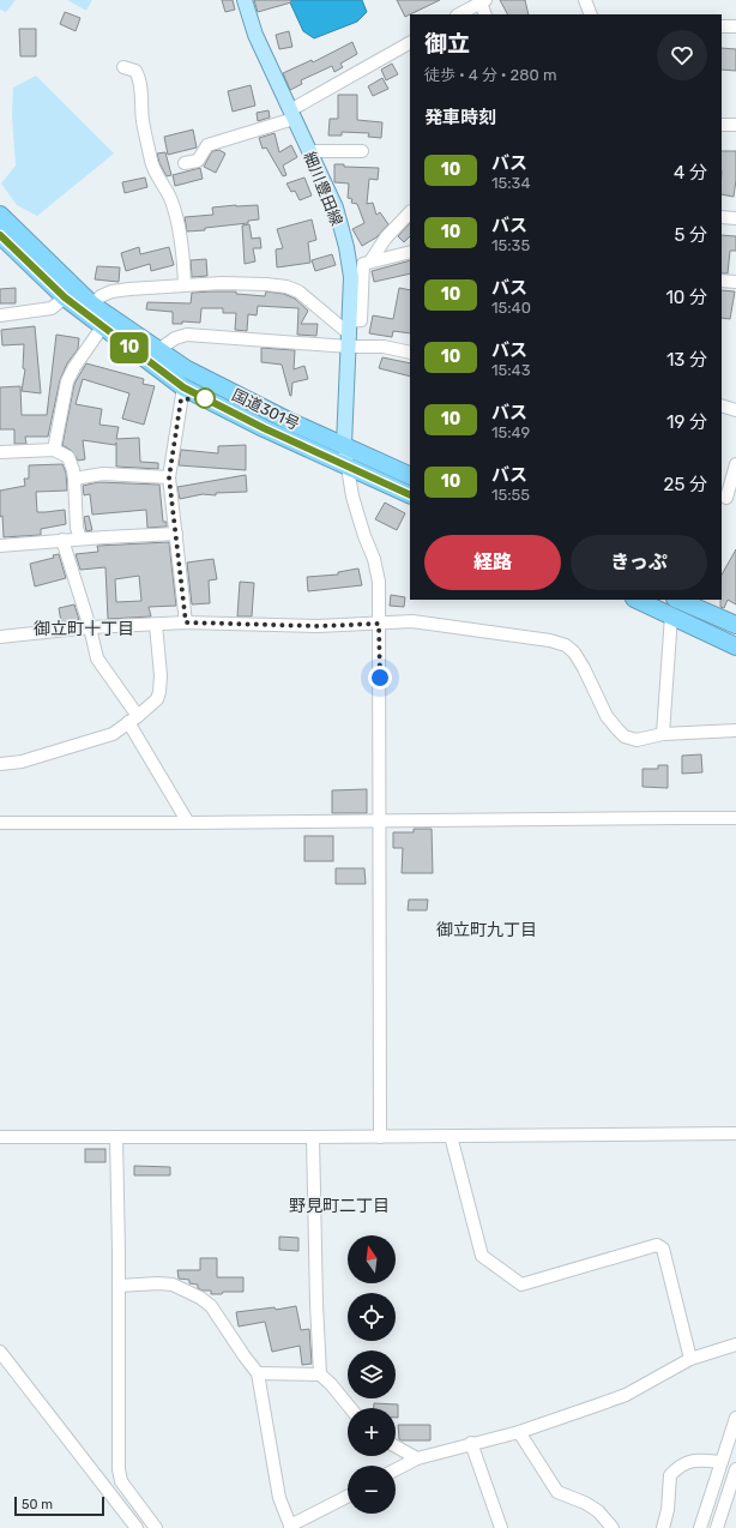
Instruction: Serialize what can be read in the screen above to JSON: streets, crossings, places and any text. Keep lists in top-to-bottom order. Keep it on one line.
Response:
{"streets":{"highway":["国道301号"],"main road":["細川豊田線"]},"crossings":[["細川豊田線","国道301号"]],"districts":["御立町十丁目","御立町九丁目","野見町二丁目"],"lines":["bus line 10"],"scale_bar":"50 m","north":"top","page":{"on_map":"10","heading":[["御立","徒歩 · 4 分 · 280 m"],"発車時刻"],"list":[{"mark":"10","name":"バス","note":"15:34","value":"4 分"},{"mark":"10","name":"バス","note":"15:35","value":"5 分"},{"mark":"10","name":"バス","note":"15:40","value":"10 分"},{"mark":"10","name":"バス","note":"15:43","value":"13 分"},{"mark":"10","name":"バス","note":"15:49","value":"19 分"},{"mark":"10","name":"バス","note":"15:55","value":"25 分"}],"buttons":["経路","きっぷ"],"map_buttons":["+","−"],"scale":"50 m"}}
